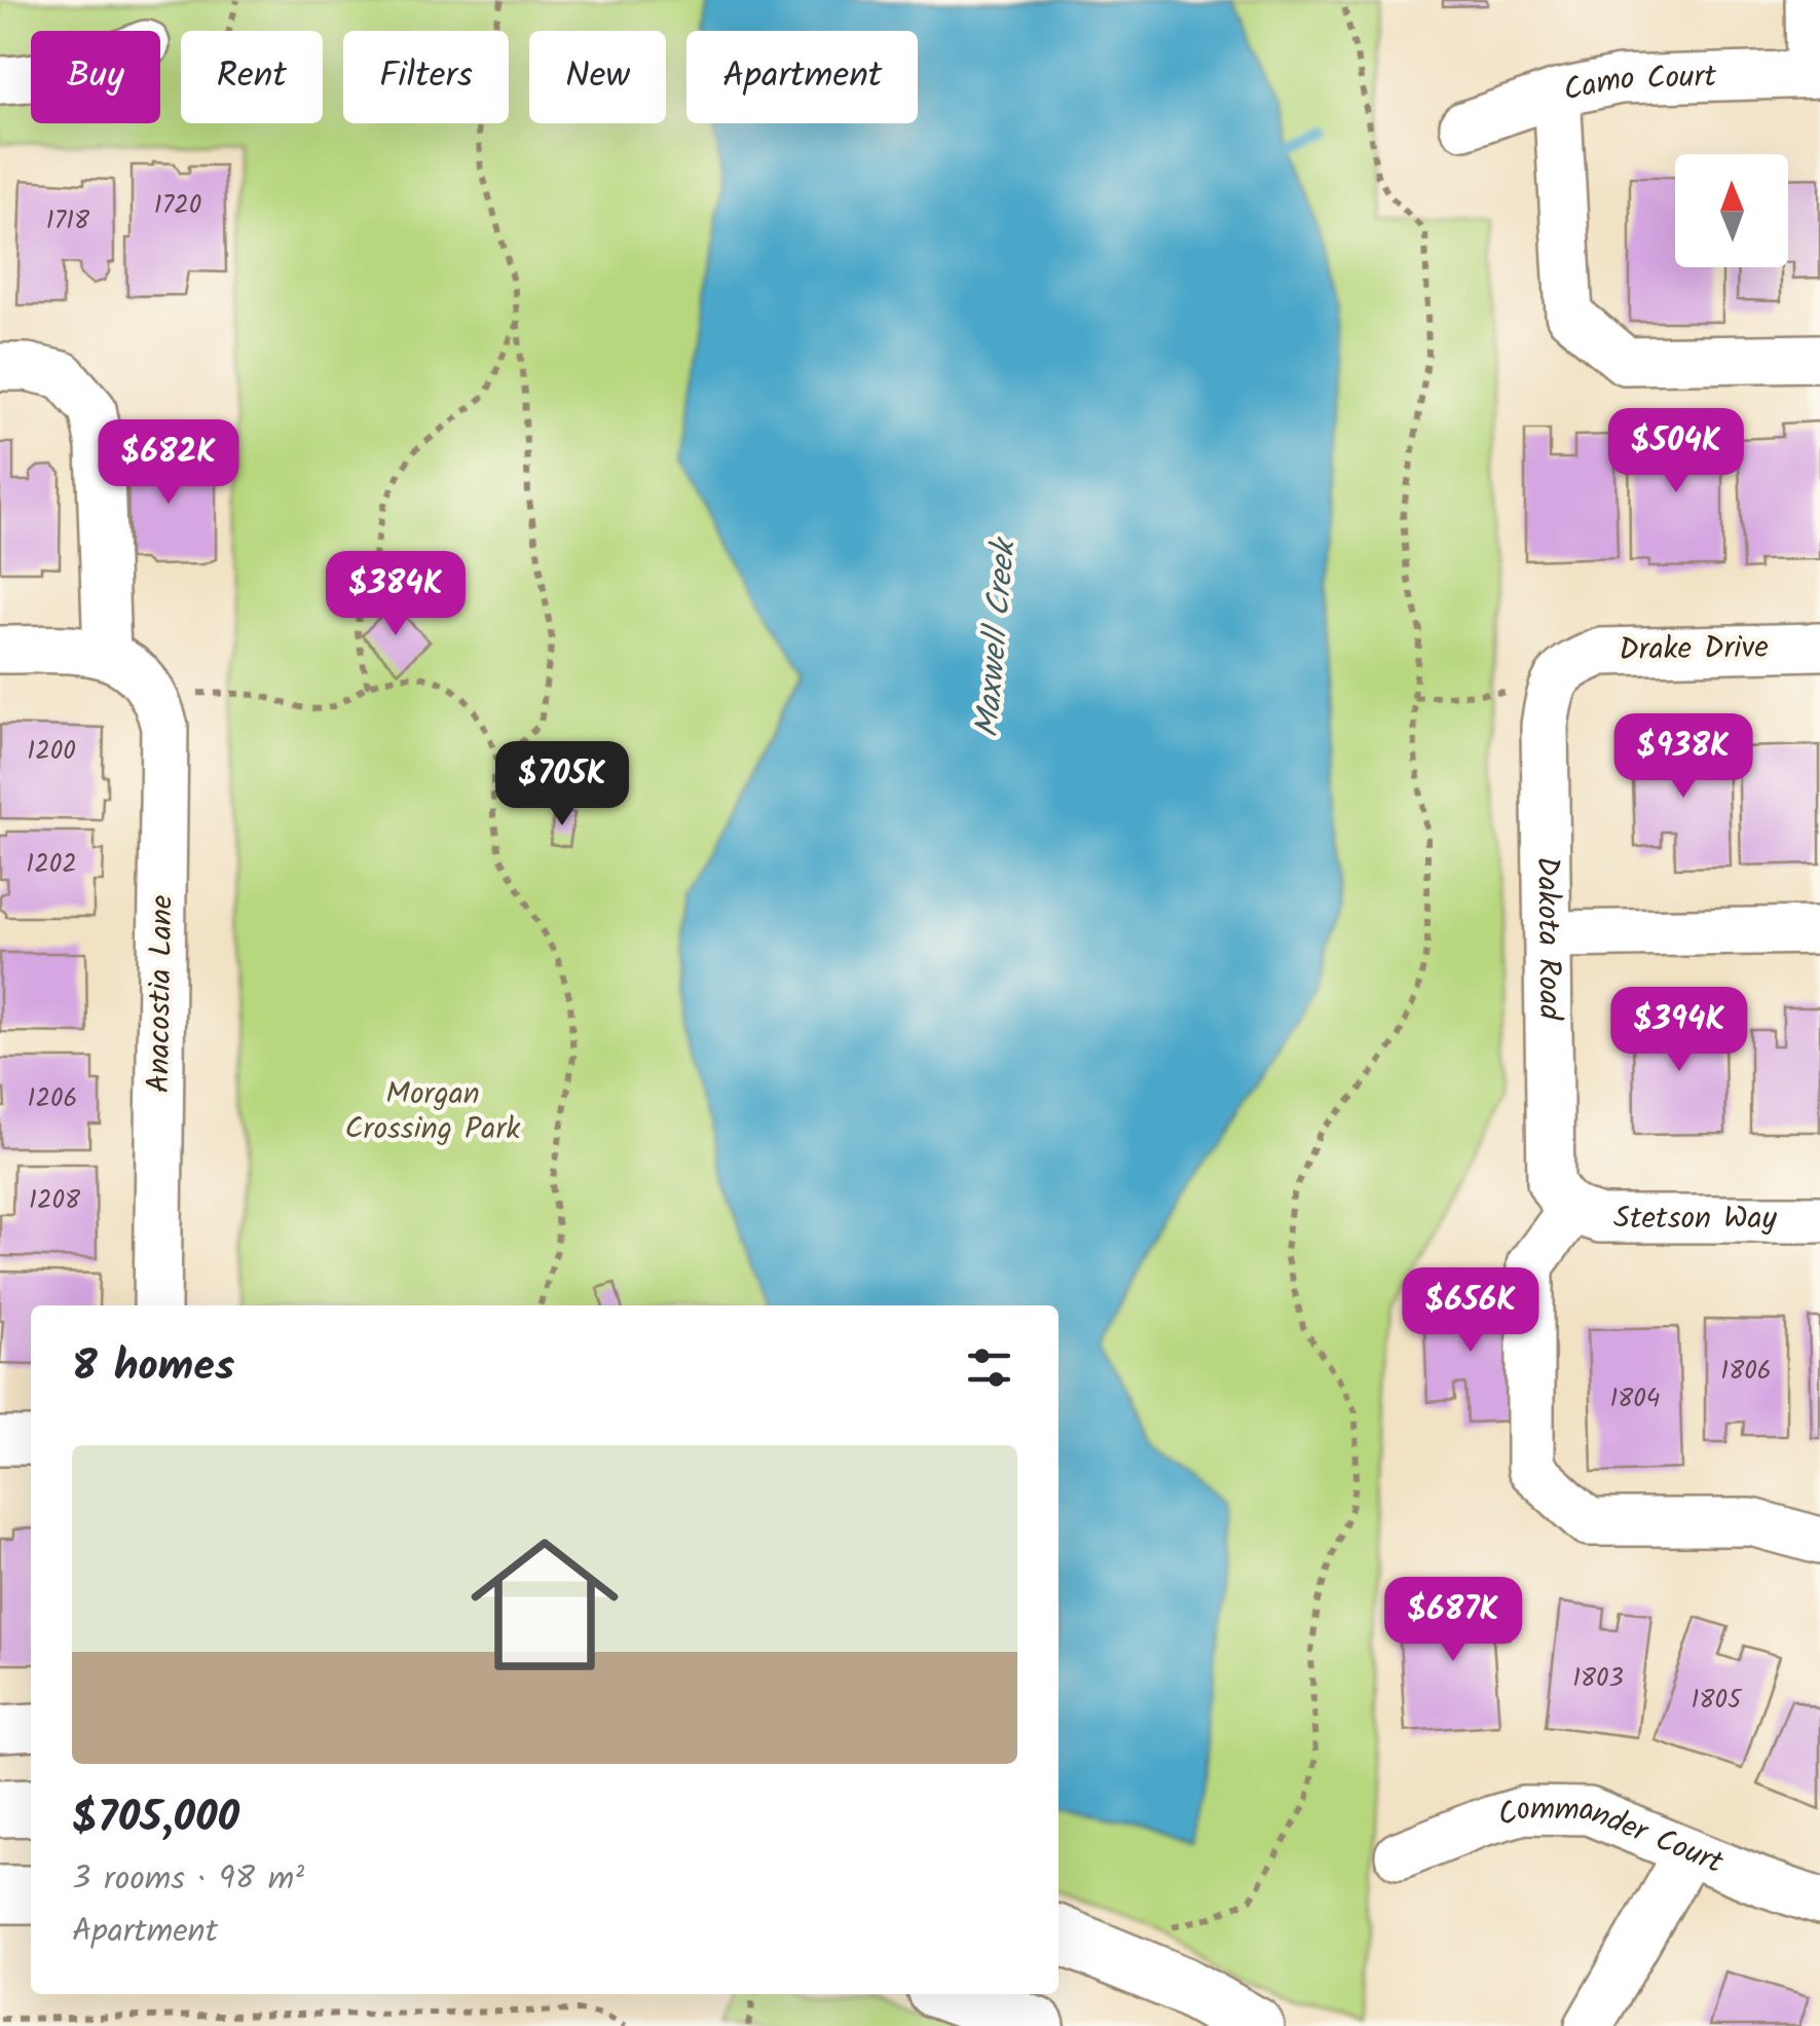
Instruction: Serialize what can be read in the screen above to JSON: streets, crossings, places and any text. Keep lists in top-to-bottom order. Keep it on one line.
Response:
{"streets":{"street":["Camo Court","Drake Drive","Dakota Road","Anacostia Lane","Stetson Way","Commander Court"]},"crossings":[["Drake Drive","Dakota Road"],["Dakota Road","Stetson Way"]],"water":["Maxwell Creek"],"parks":["Morgan Crossing Park"],"house_numbers":["1720","1718","1200","1202","1206","1208","1806","1804","1803","1805"],"north":"top","page":{"chip":["Buy","Rent","Filters","New","Apartment"],"price":["$504K","$682K","$384K","$938K","$705K","$394K","$656K","$687K"],"heading":"8 homes","list":[{"name":"$705,000","note":"3 rooms · 98 m² · Apartment"}]}}
